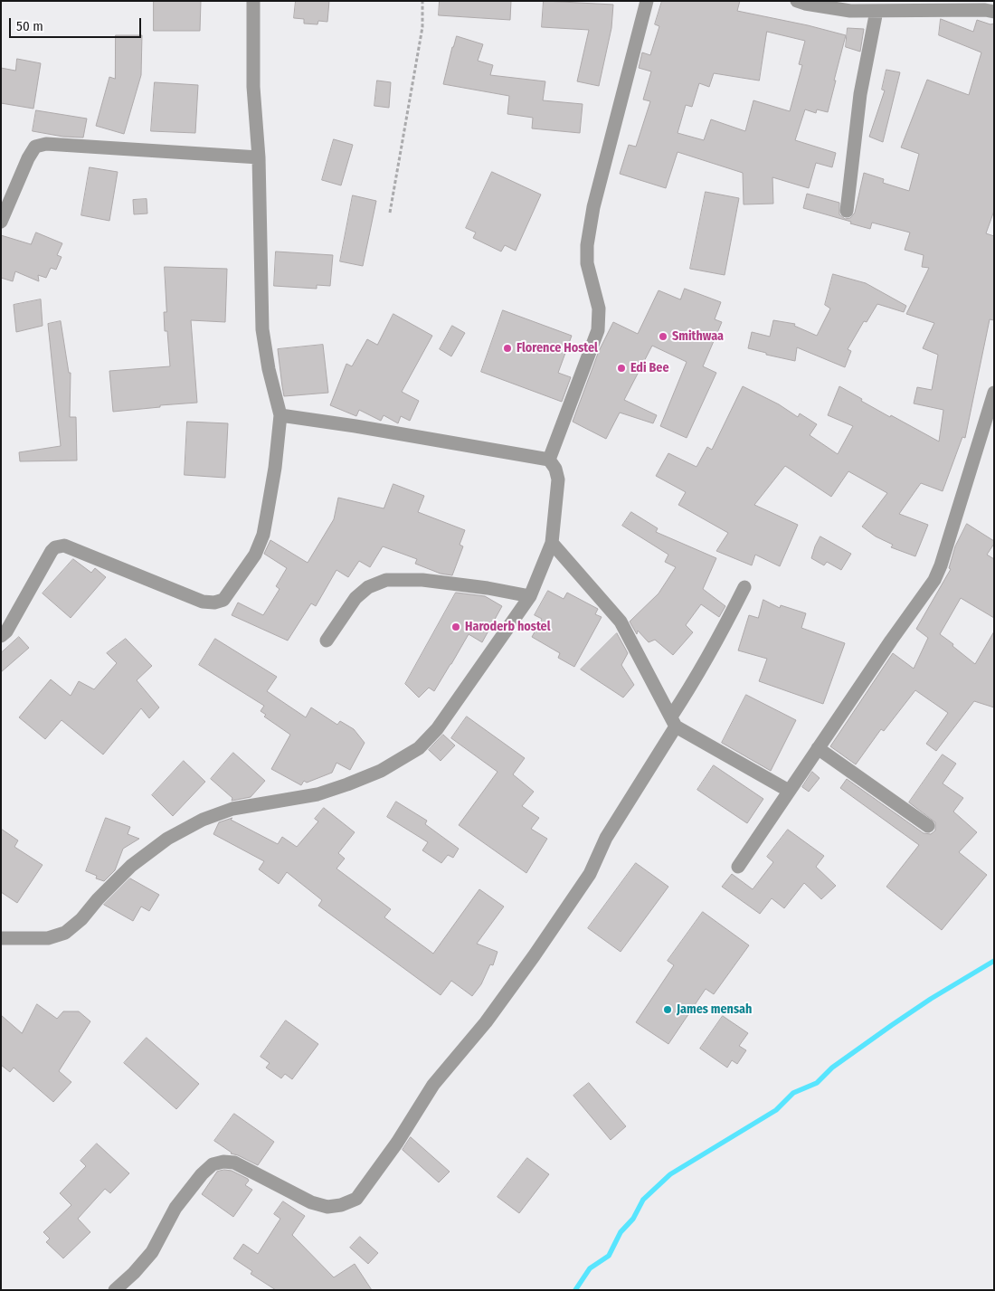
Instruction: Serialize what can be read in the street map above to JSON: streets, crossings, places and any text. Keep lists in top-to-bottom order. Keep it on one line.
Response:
{"places":["Smithwaa","Florence Hostel","Edi Bee","Haroderb hostel","James mensah"],"scale_bar":"50 m"}
